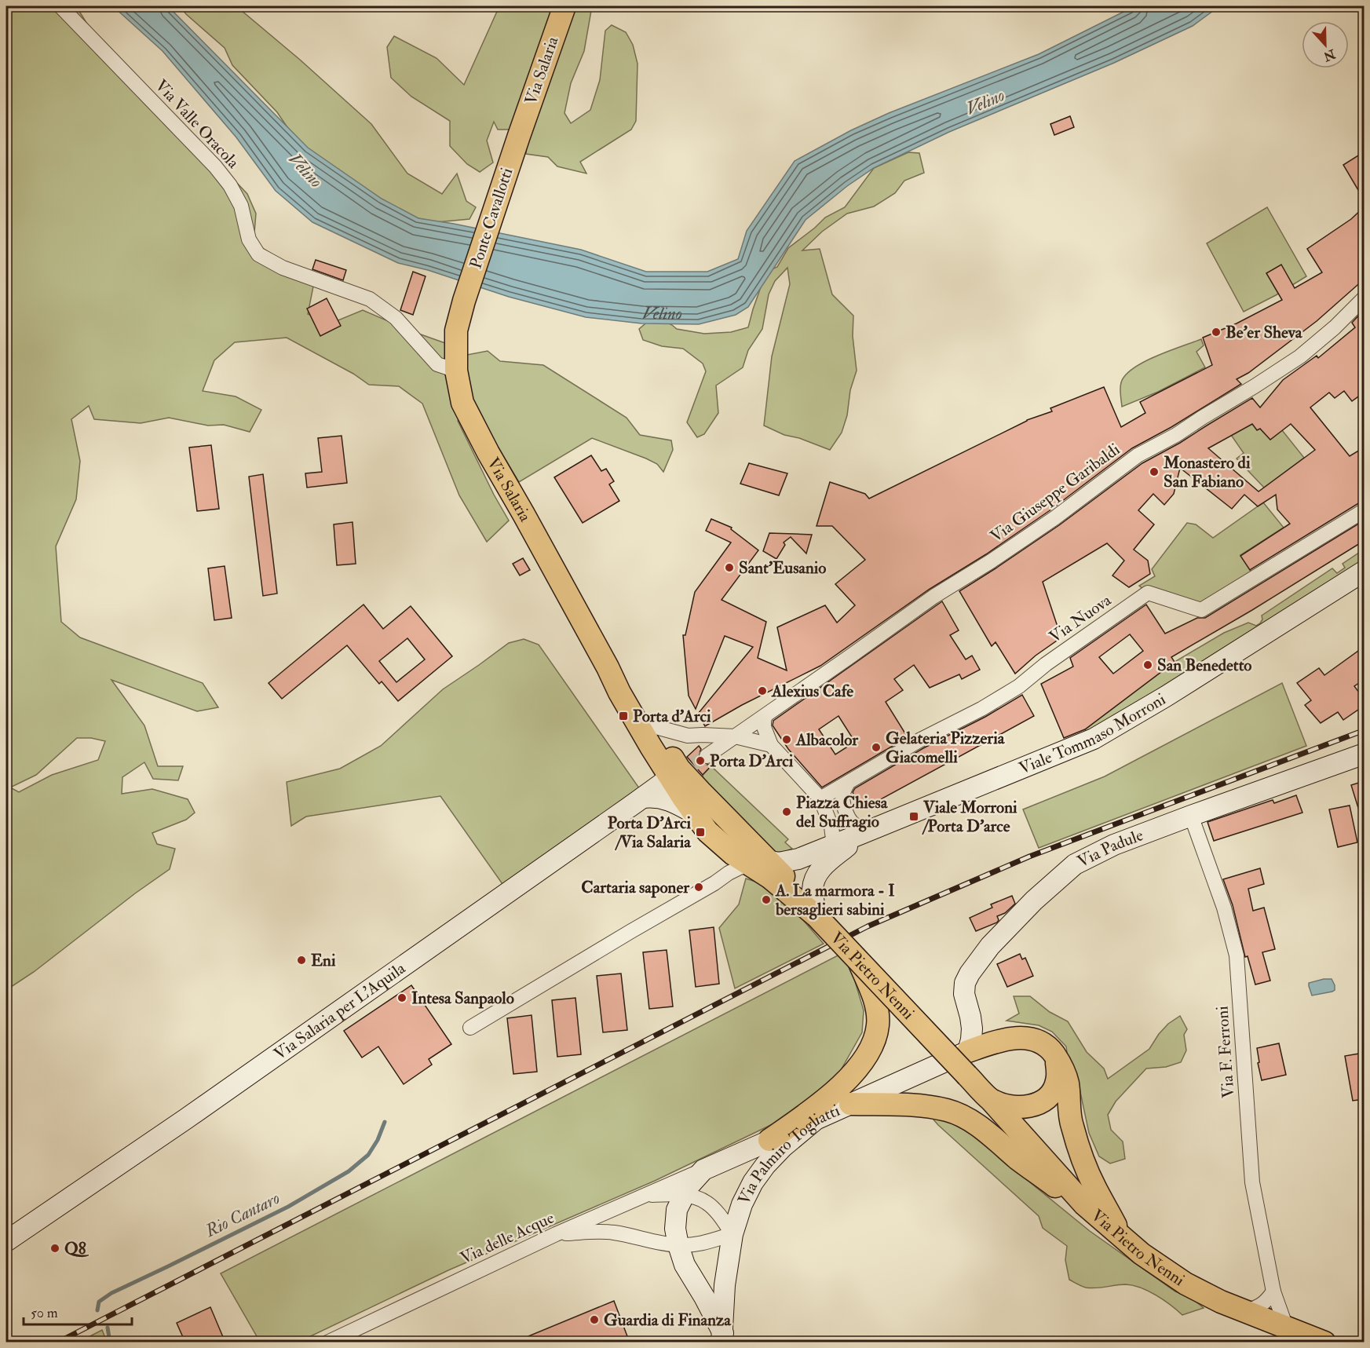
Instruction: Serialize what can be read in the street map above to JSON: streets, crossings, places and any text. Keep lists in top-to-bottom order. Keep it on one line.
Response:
{"streets":{"main road":["Via Salaria","Ponte Cavallotti","Via Pietro Nenni"],"street":["Via Valle Oracola","Via Giuseppe Garibaldi","Via Nuova","Viale Tommaso Morroni","Via Padule","Via Salaria per L'Aquila","Via F. Ferroni","Via Palmiro Togliatti","Via delle Acque"]},"crossings":[["Via Salaria","Via Valle Oracola"],["Via Salaria","Ponte Cavallotti"],["Via Salaria","Via Salaria per L'Aquila"],["Via Padule","Via F. Ferroni"],["Via Padule","Via Palmiro Togliatti"],["Via Pietro Nenni","Via F. Ferroni"]],"water":["Velino","Rio Cantaro"],"places":{"other":["Be'er Sheva","Monastero di San Fabiano","Sant'Eusanio","San Benedetto","Alexius Cafe","Albacolor","Gelateria Pizzeria Giacomelli","Porta D'Arci","Piazza Chiesa del Suffragio","Cartaria saponer","A. La marmora - I bersaglieri sabini","Eni","Intesa Sanpaolo","Q8","Guardia di Finanza"],"transit":["Porta d'Arci","Viale Morroni /Porta D'arce","Porta D'Arci /Via Salaria"]},"scale_bar":"50 m","north":"bottom"}
